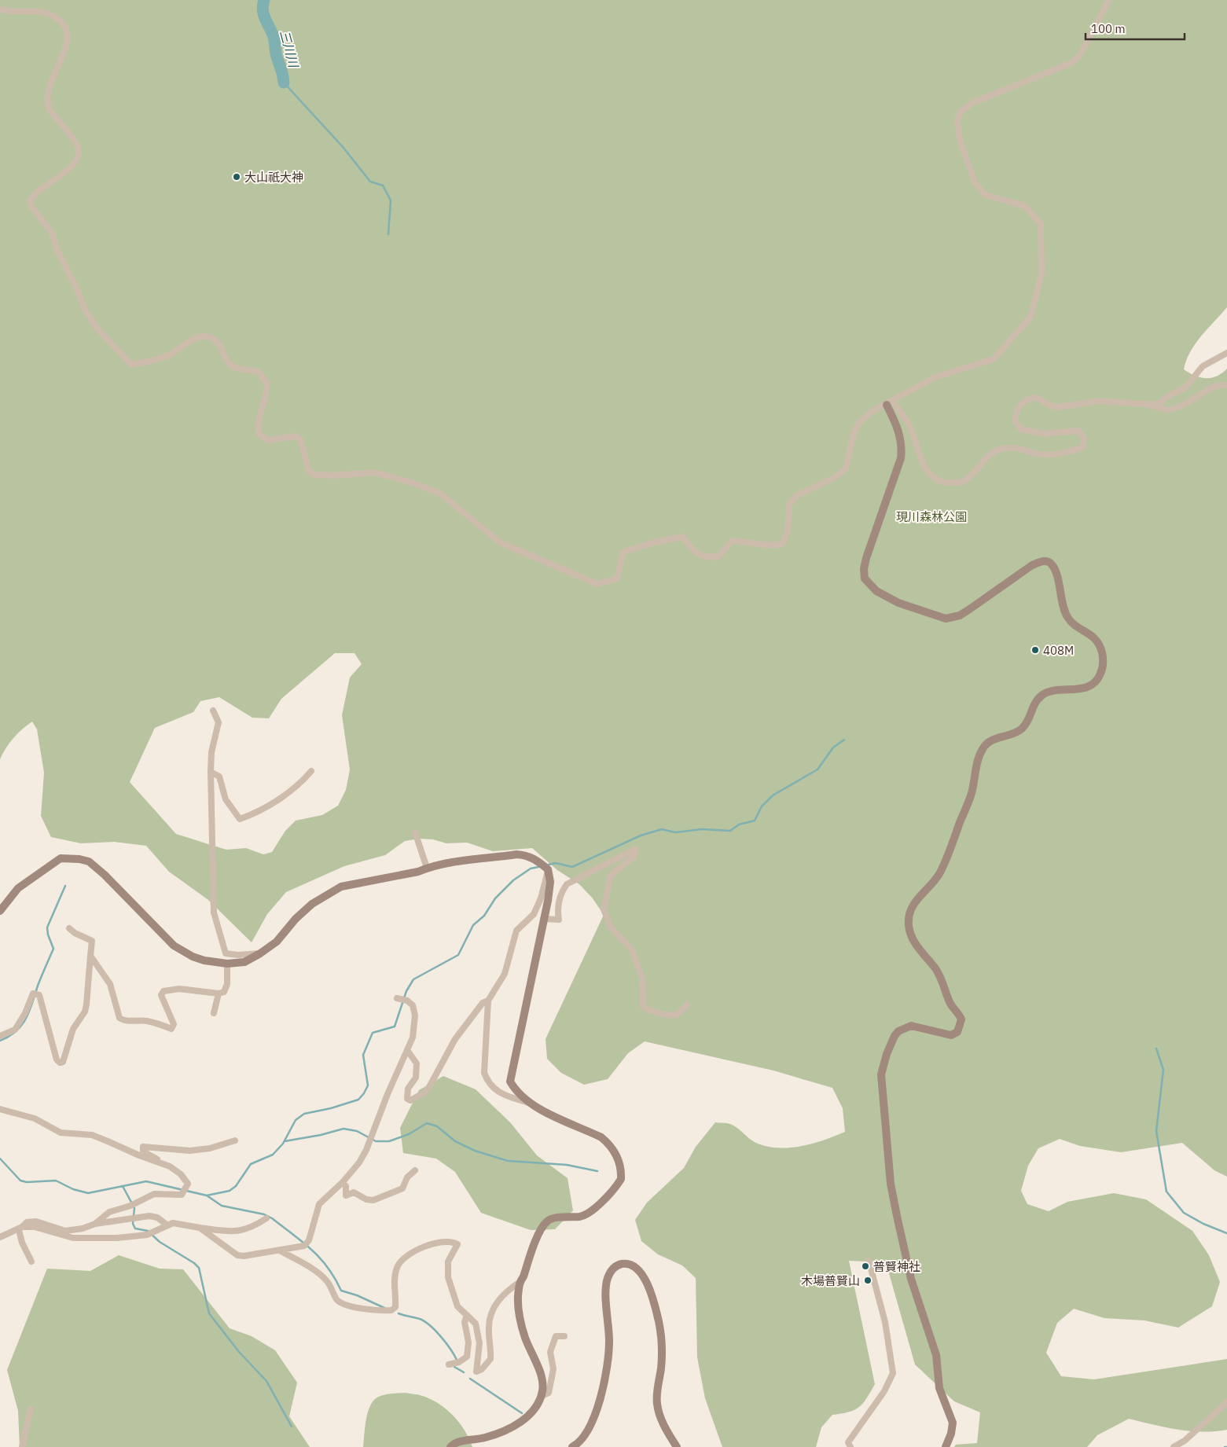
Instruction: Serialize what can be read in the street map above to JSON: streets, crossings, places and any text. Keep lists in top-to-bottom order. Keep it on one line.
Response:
{"water":["三川川"],"parks":["現川森林公園"],"places":["大山祇大神","408M","普賢神社","木場普賢山"],"scale_bar":"100 m"}
